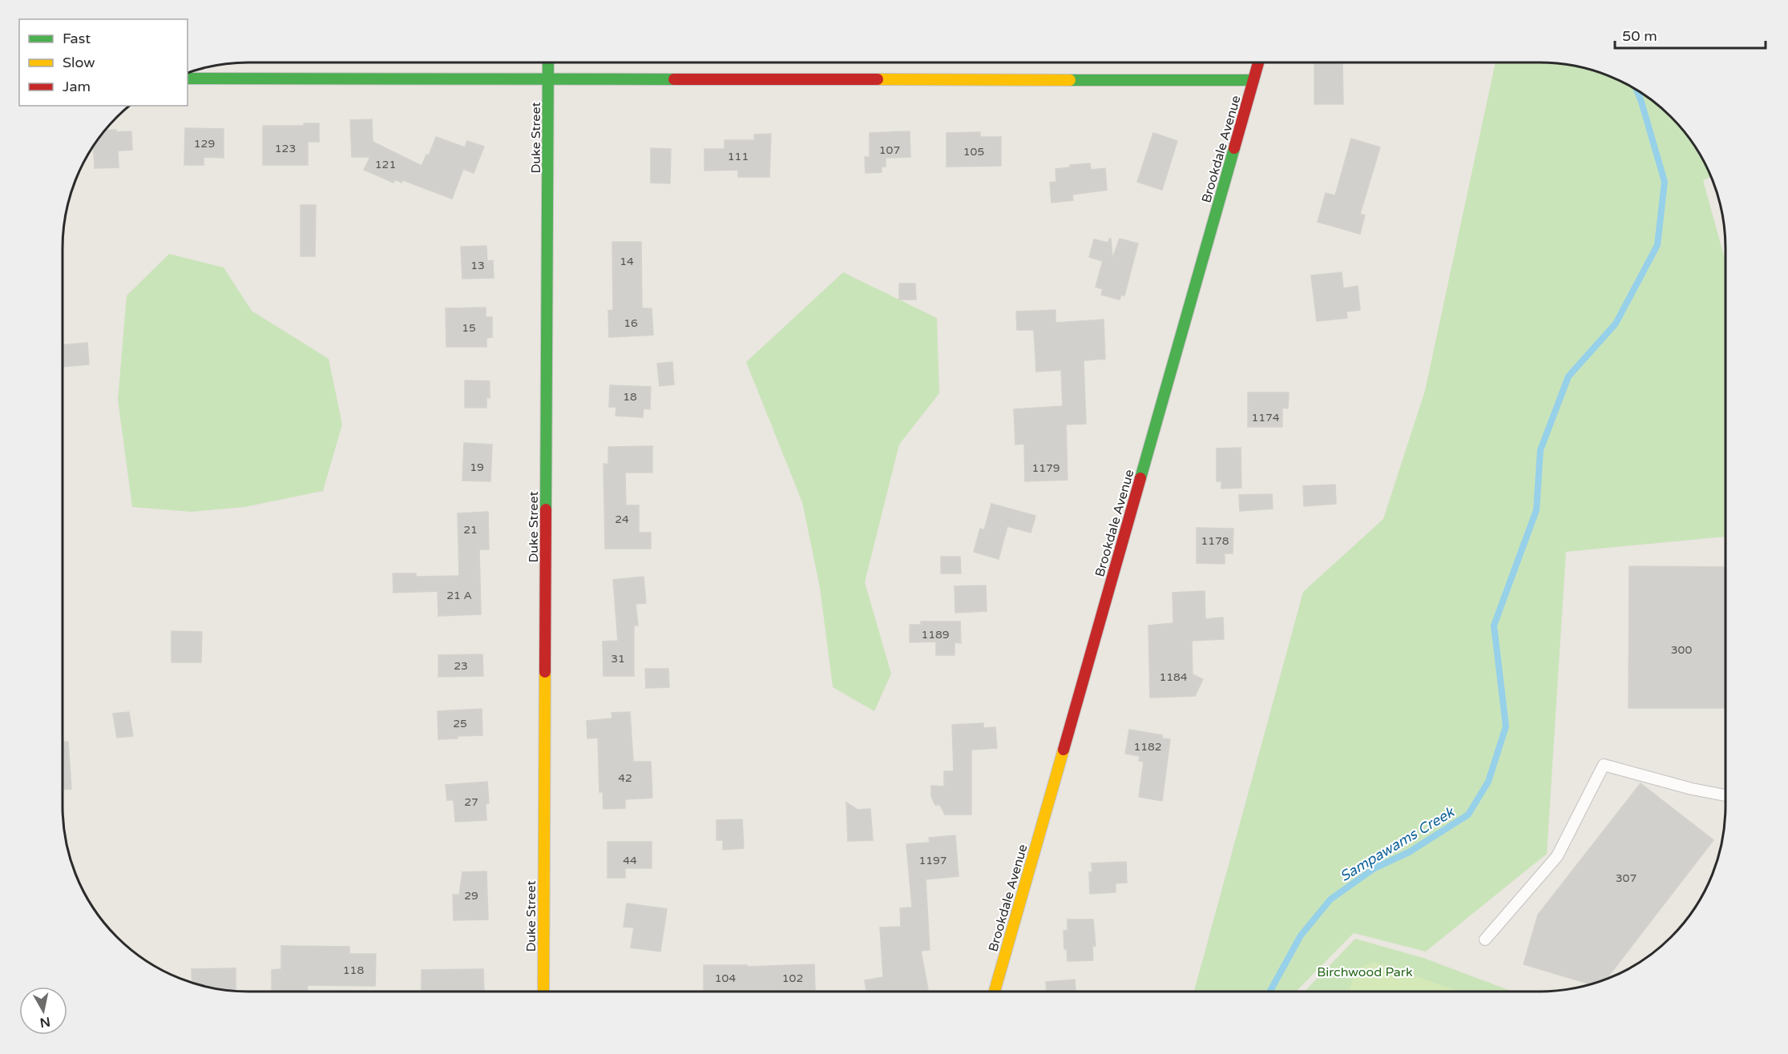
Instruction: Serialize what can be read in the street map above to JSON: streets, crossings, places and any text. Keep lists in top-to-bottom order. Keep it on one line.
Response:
{"streets":{"street":["Duke Street","Brookdale Avenue"]},"water":["Sampawams Creek"],"parks":["Birchwood Park"],"house_numbers":["129","123","107","105","111","121","14","13","16","15","18","1174","19","1179","24","21","1178","21 A","1189","300","31","23","1184","25","1182","42","27","44","1197","307","29","118","104","102"],"legend":["Fast","Slow","Jam"],"scale_bar":"50 m","north":"bottom"}
